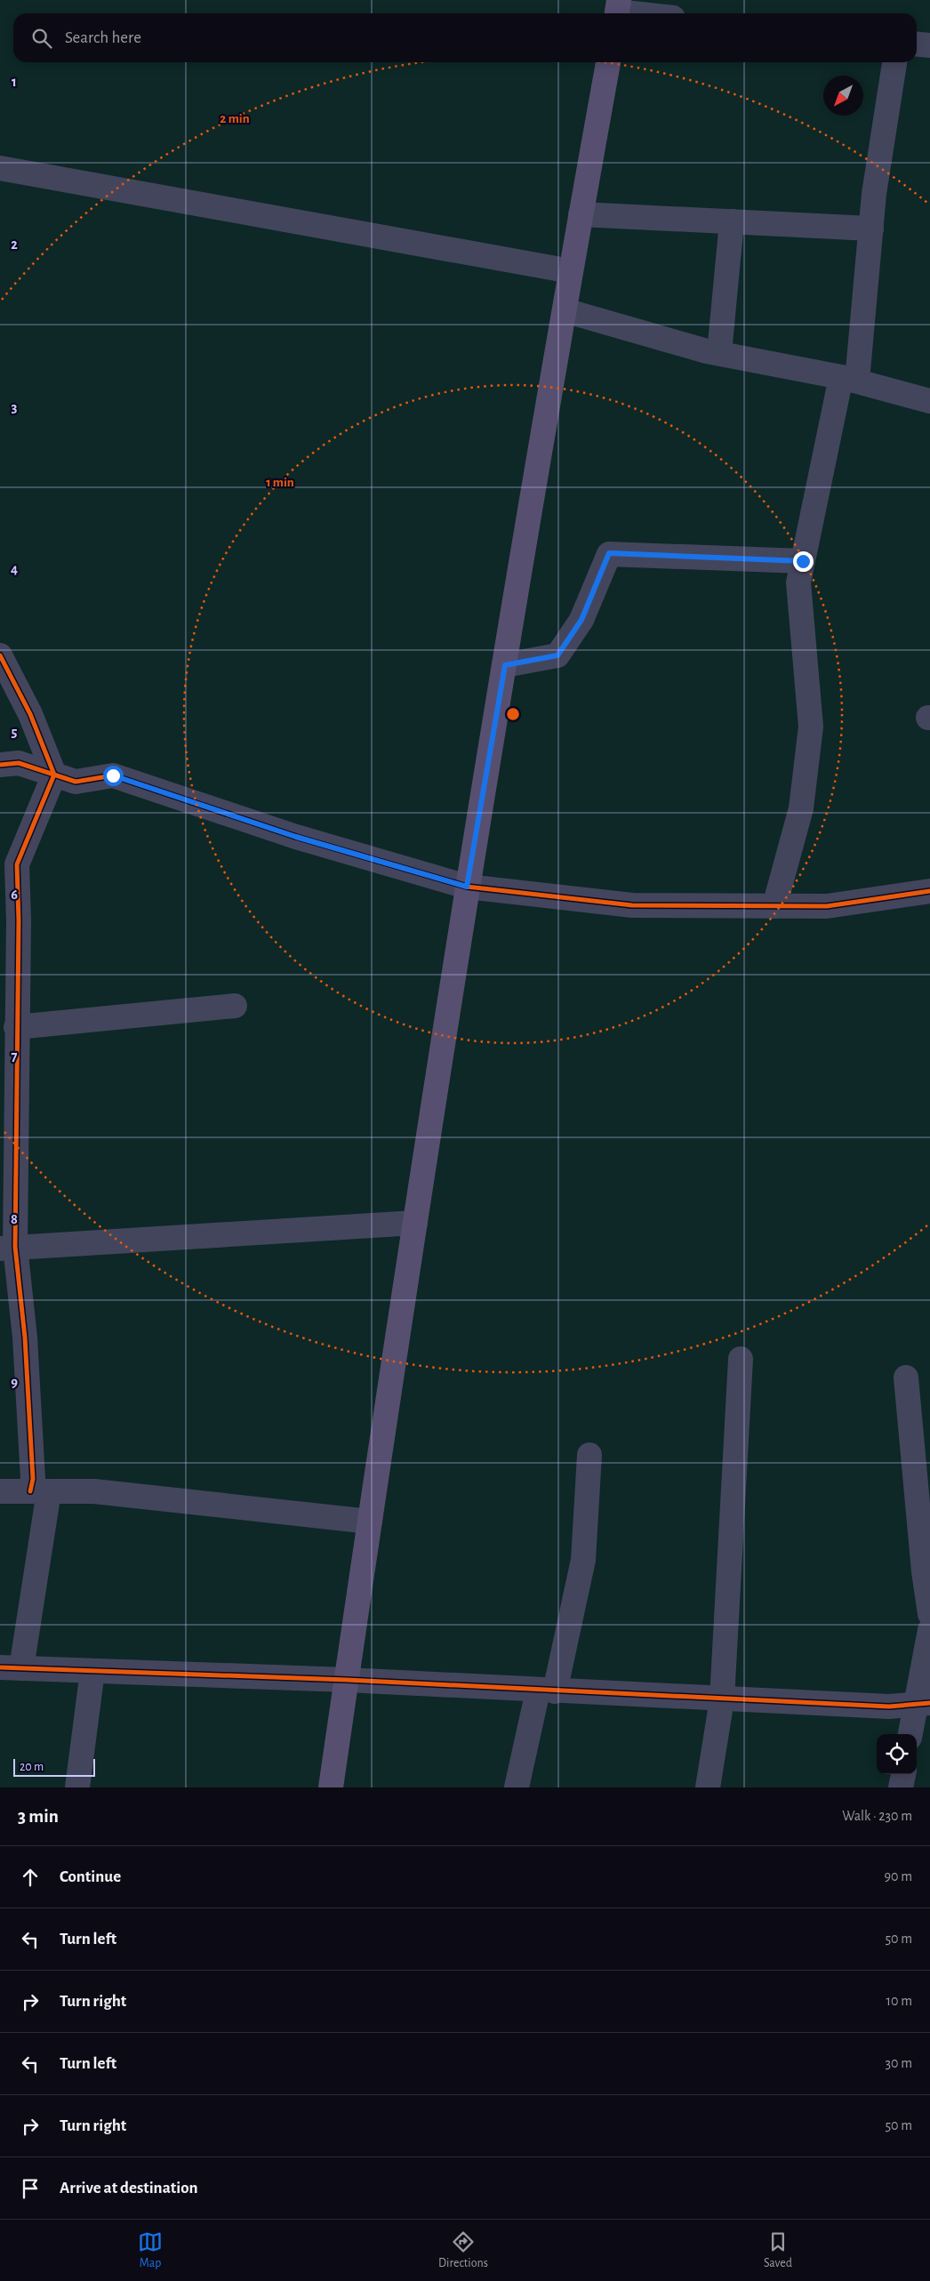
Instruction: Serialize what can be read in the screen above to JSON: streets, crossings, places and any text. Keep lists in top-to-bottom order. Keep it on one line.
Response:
{"scale_bar":"20 m","north":"bottom left","page":{"search":"Search here","scale":"20 m","heading":["3 min","Walk · 230 m"],"list":[["Continue","90 m"],["Turn left","50 m"],["Turn right","10 m"],["Turn left","30 m"],["Turn right","50 m"],"Arrive at destination"],"nav":["Map","Directions","Saved"]},"grid":{"rows":["1","2","3","4","5","6","7","8","9"]},"rings":["2 min","1 min"]}
